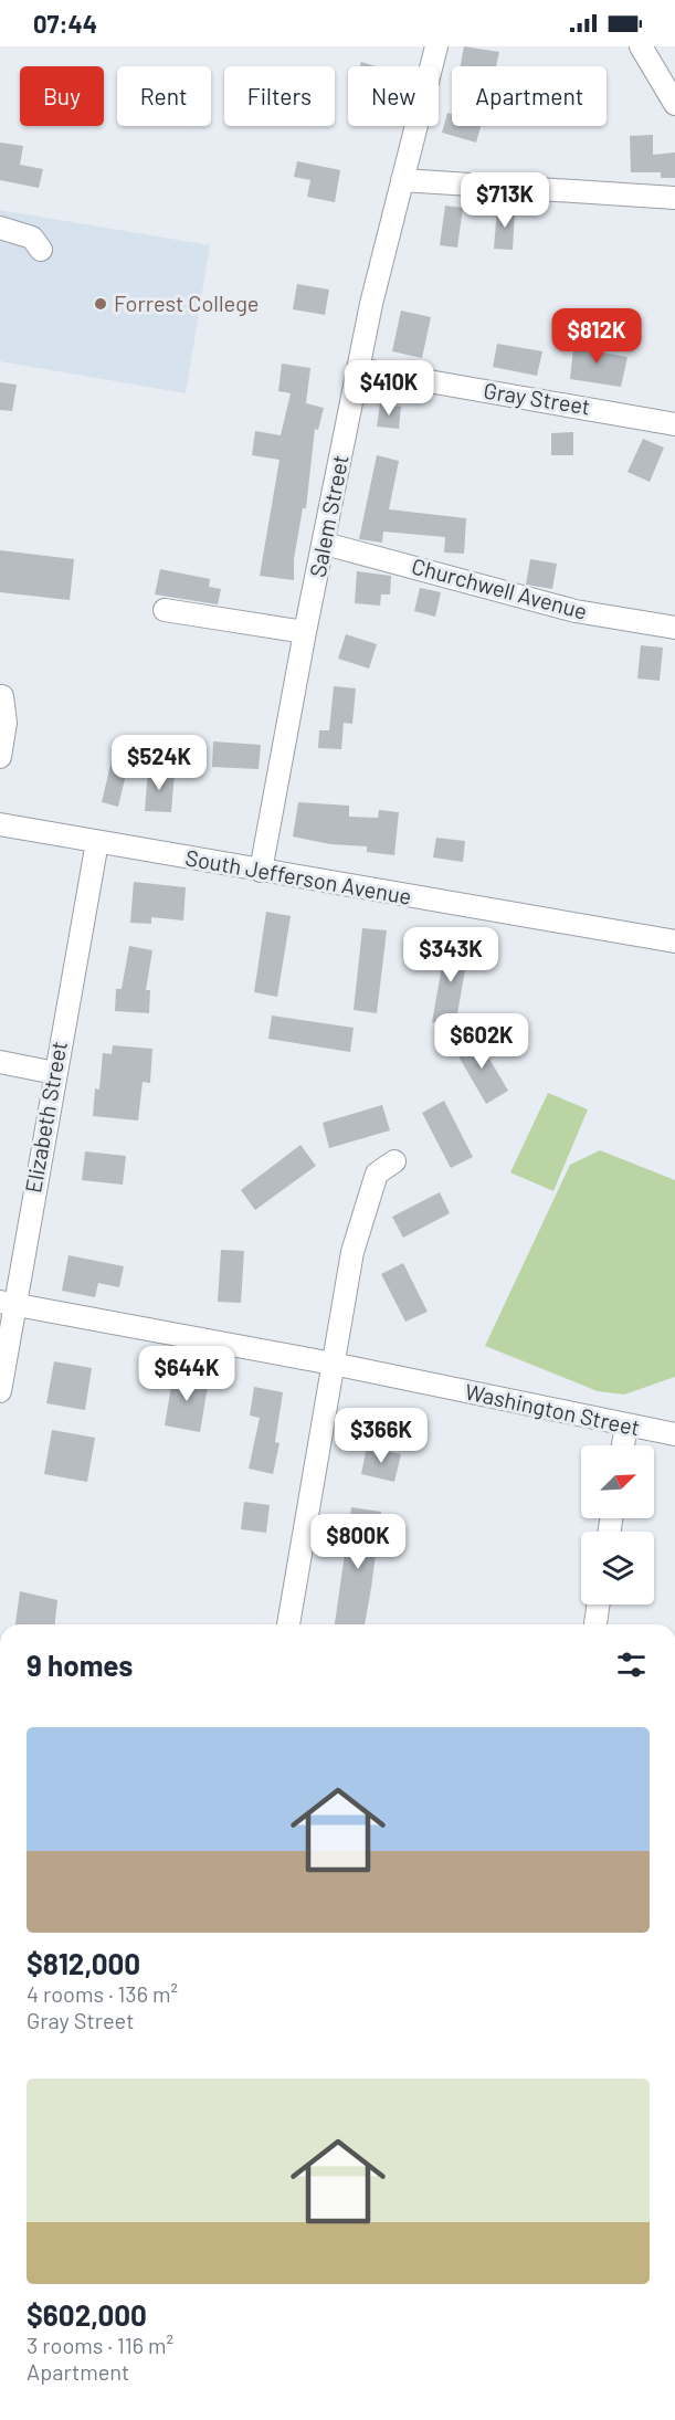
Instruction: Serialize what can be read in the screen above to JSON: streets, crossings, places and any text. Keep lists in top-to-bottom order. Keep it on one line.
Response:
{"streets":{"street":["Gray Street","Salem Street","Churchwell Avenue","South Jefferson Avenue","Elizabeth Street","Washington Street"]},"crossings":[["Gray Street","Salem Street"],["Salem Street","Churchwell Avenue"],["Salem Street","South Jefferson Avenue"],["South Jefferson Avenue","Elizabeth Street"],["Elizabeth Street","Washington Street"]],"places":["Forrest College"],"north":"top right","page":{"status":"07:44","chip":["Buy","Rent","Filters","New","Apartment"],"price":["$713K","$812K","$410K","$524K","$343K","$602K","$644K","$366K","$800K"],"heading":"9 homes","list":[{"name":"$812,000","note":"4 rooms · 136 m² · Gray Street"},{"name":"$602,000","note":"3 rooms · 116 m² · Apartment"}]}}
